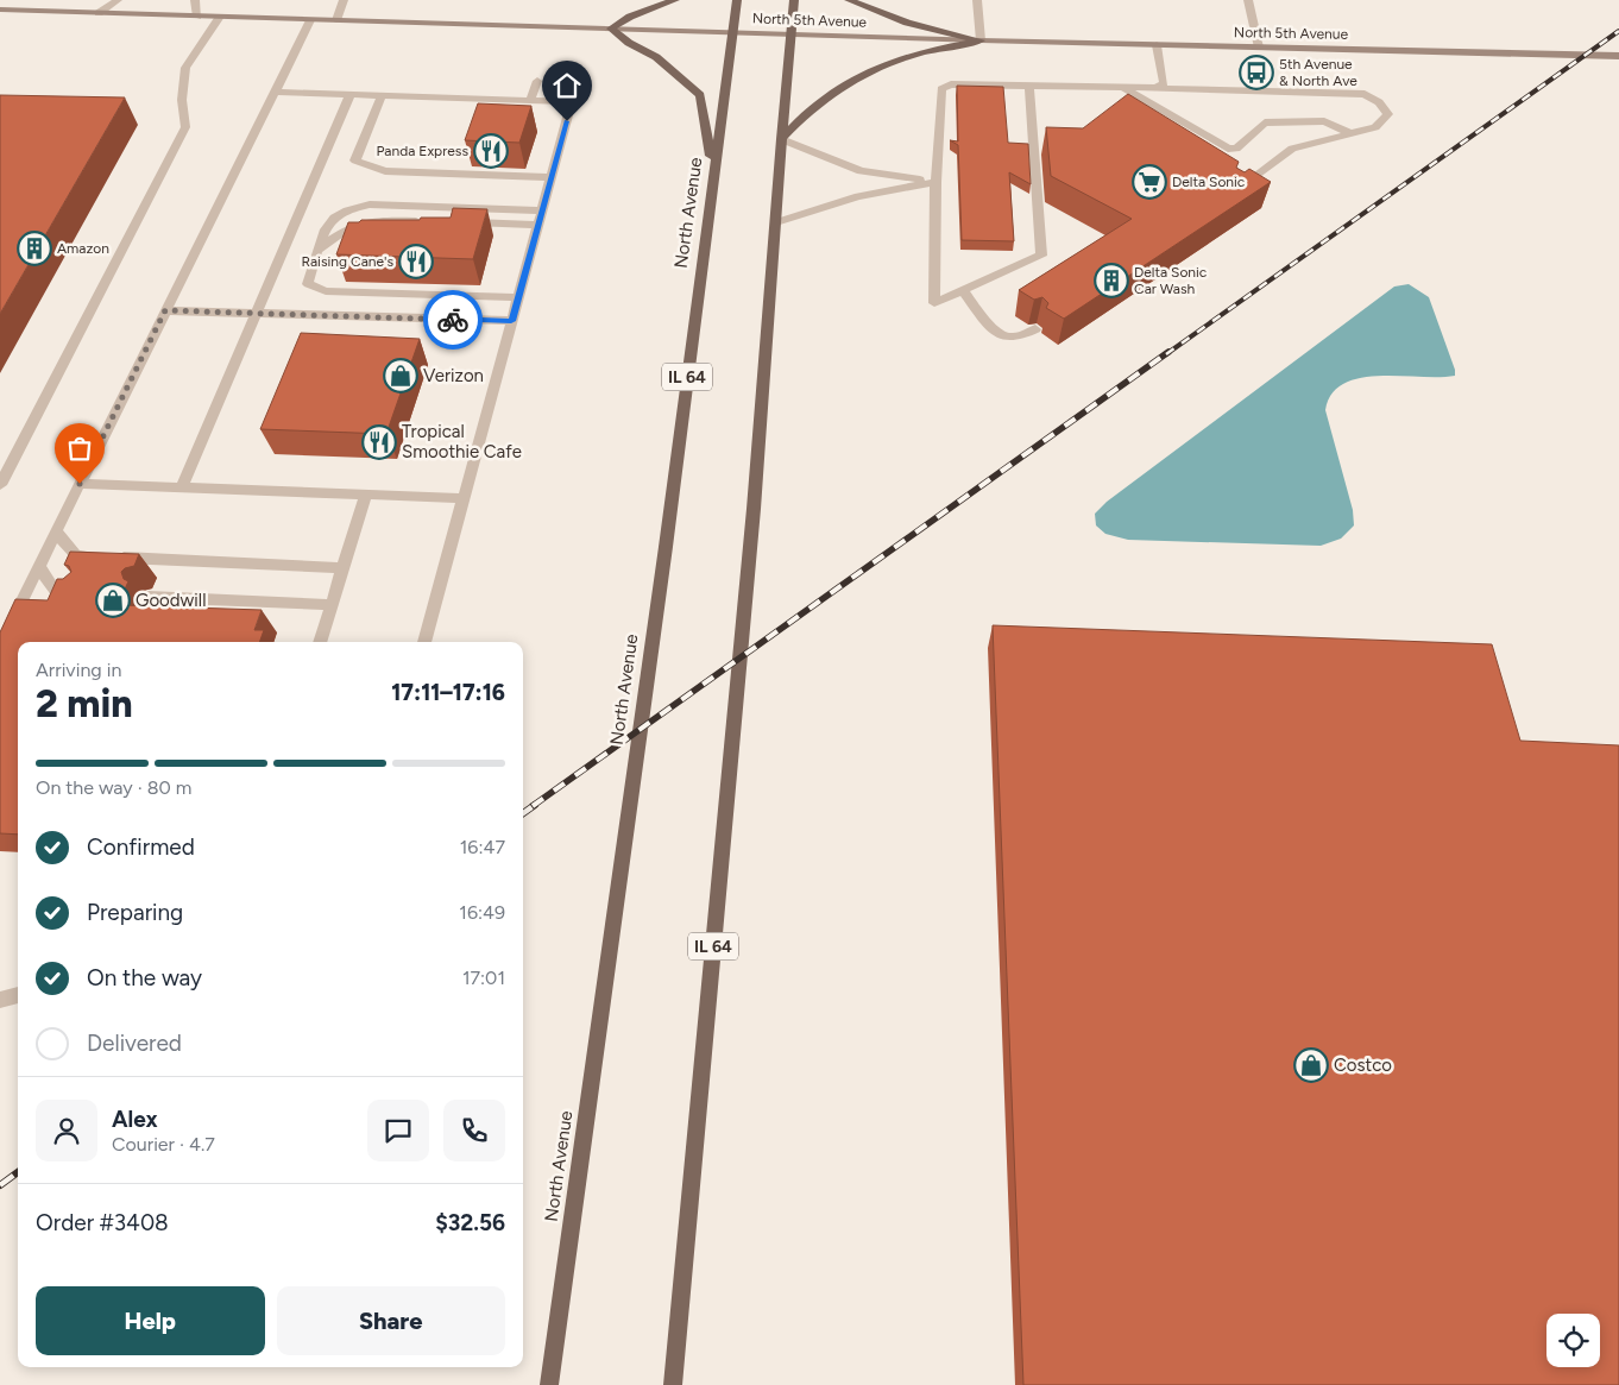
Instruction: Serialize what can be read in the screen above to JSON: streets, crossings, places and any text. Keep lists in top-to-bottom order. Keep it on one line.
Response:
{"streets":{"main road":["North Avenue","IL 64"],"street":["North 5th Avenue"]},"crossings":[["North 5th Avenue","North Avenue"],["North 5th Avenue","IL 64"]],"places":{"bus stop":["5th Avenue & North Ave"],"restaurant":["Panda Express","Raising Cane's","Tropical Smoothie Cafe"],"supermarket":["Delta Sonic"],"building":["Amazon","Delta Sonic Car Wash"],"shop":["Verizon","Goodwill","Costco"]},"page":{"heading":["2 min","Arriving in","17:11–17:16"],"panel":["Alex","Courier · 4.7","Order #3408","$32.56"],"bar":"On the way · 80 m","list":[["Confirmed","16:47"],["Preparing","16:49"],["On the way","17:01"],"Delivered"],"buttons":["Help","Share"]}}
